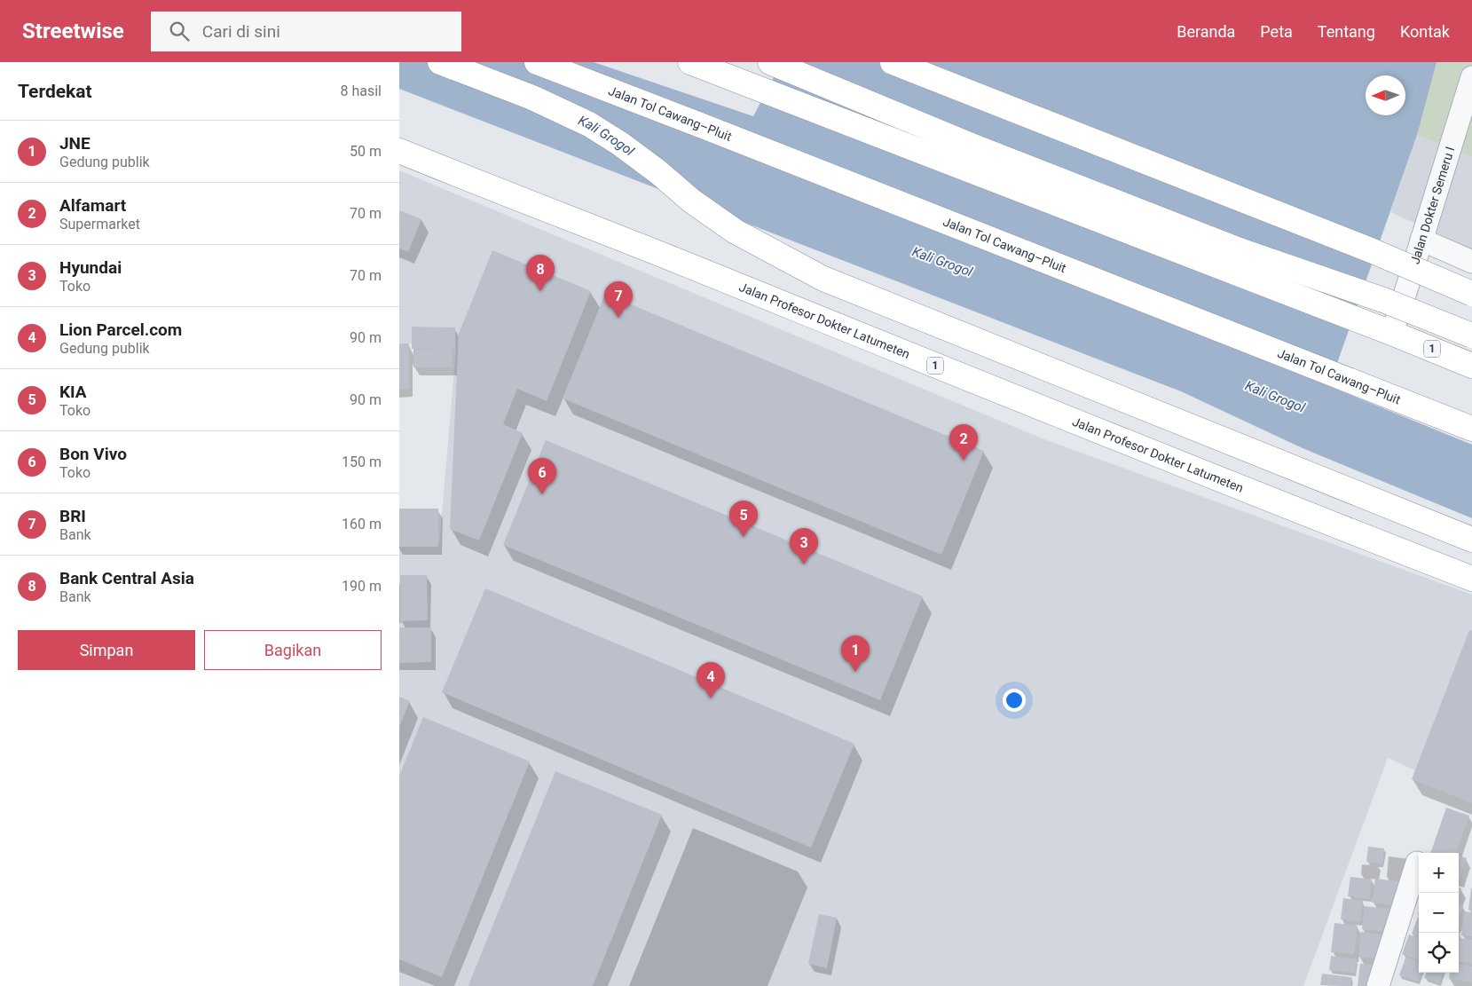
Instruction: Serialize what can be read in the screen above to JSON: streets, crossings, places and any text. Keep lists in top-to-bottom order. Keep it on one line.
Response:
{"streets":{"highway":["Jalan Tol Cawang–Pluit","Jalan Profesor Dokter Latumeten","1"],"street":["Jalan Dokter Semeru I"]},"crossings":[["Jalan Dokter Semeru I","1"]],"water":["Kali Grogol"],"north":"left","page":{"header":"Streetwise","search":"Cari di sini","nav":["Beranda","Peta","Tentang","Kontak"],"heading":["Terdekat","8 hasil"],"list":[{"mark":"1","name":"JNE","note":"Gedung publik","value":"50 m"},{"mark":"2","name":"Alfamart","note":"Supermarket","value":"70 m"},{"mark":"3","name":"Hyundai","note":"Toko","value":"70 m"},{"mark":"4","name":"Lion Parcel.com","note":"Gedung publik","value":"90 m"},{"mark":"5","name":"KIA","note":"Toko","value":"90 m"},{"mark":"6","name":"Bon Vivo","note":"Toko","value":"150 m"},{"mark":"7","name":"BRI","note":"Bank","value":"160 m"},{"mark":"8","name":"Bank Central Asia","note":"Bank","value":"190 m"}],"pins":["8","7","2","6","5","3","1","4"],"buttons":["Simpan","Bagikan"],"map_buttons":["+","−"]}}
